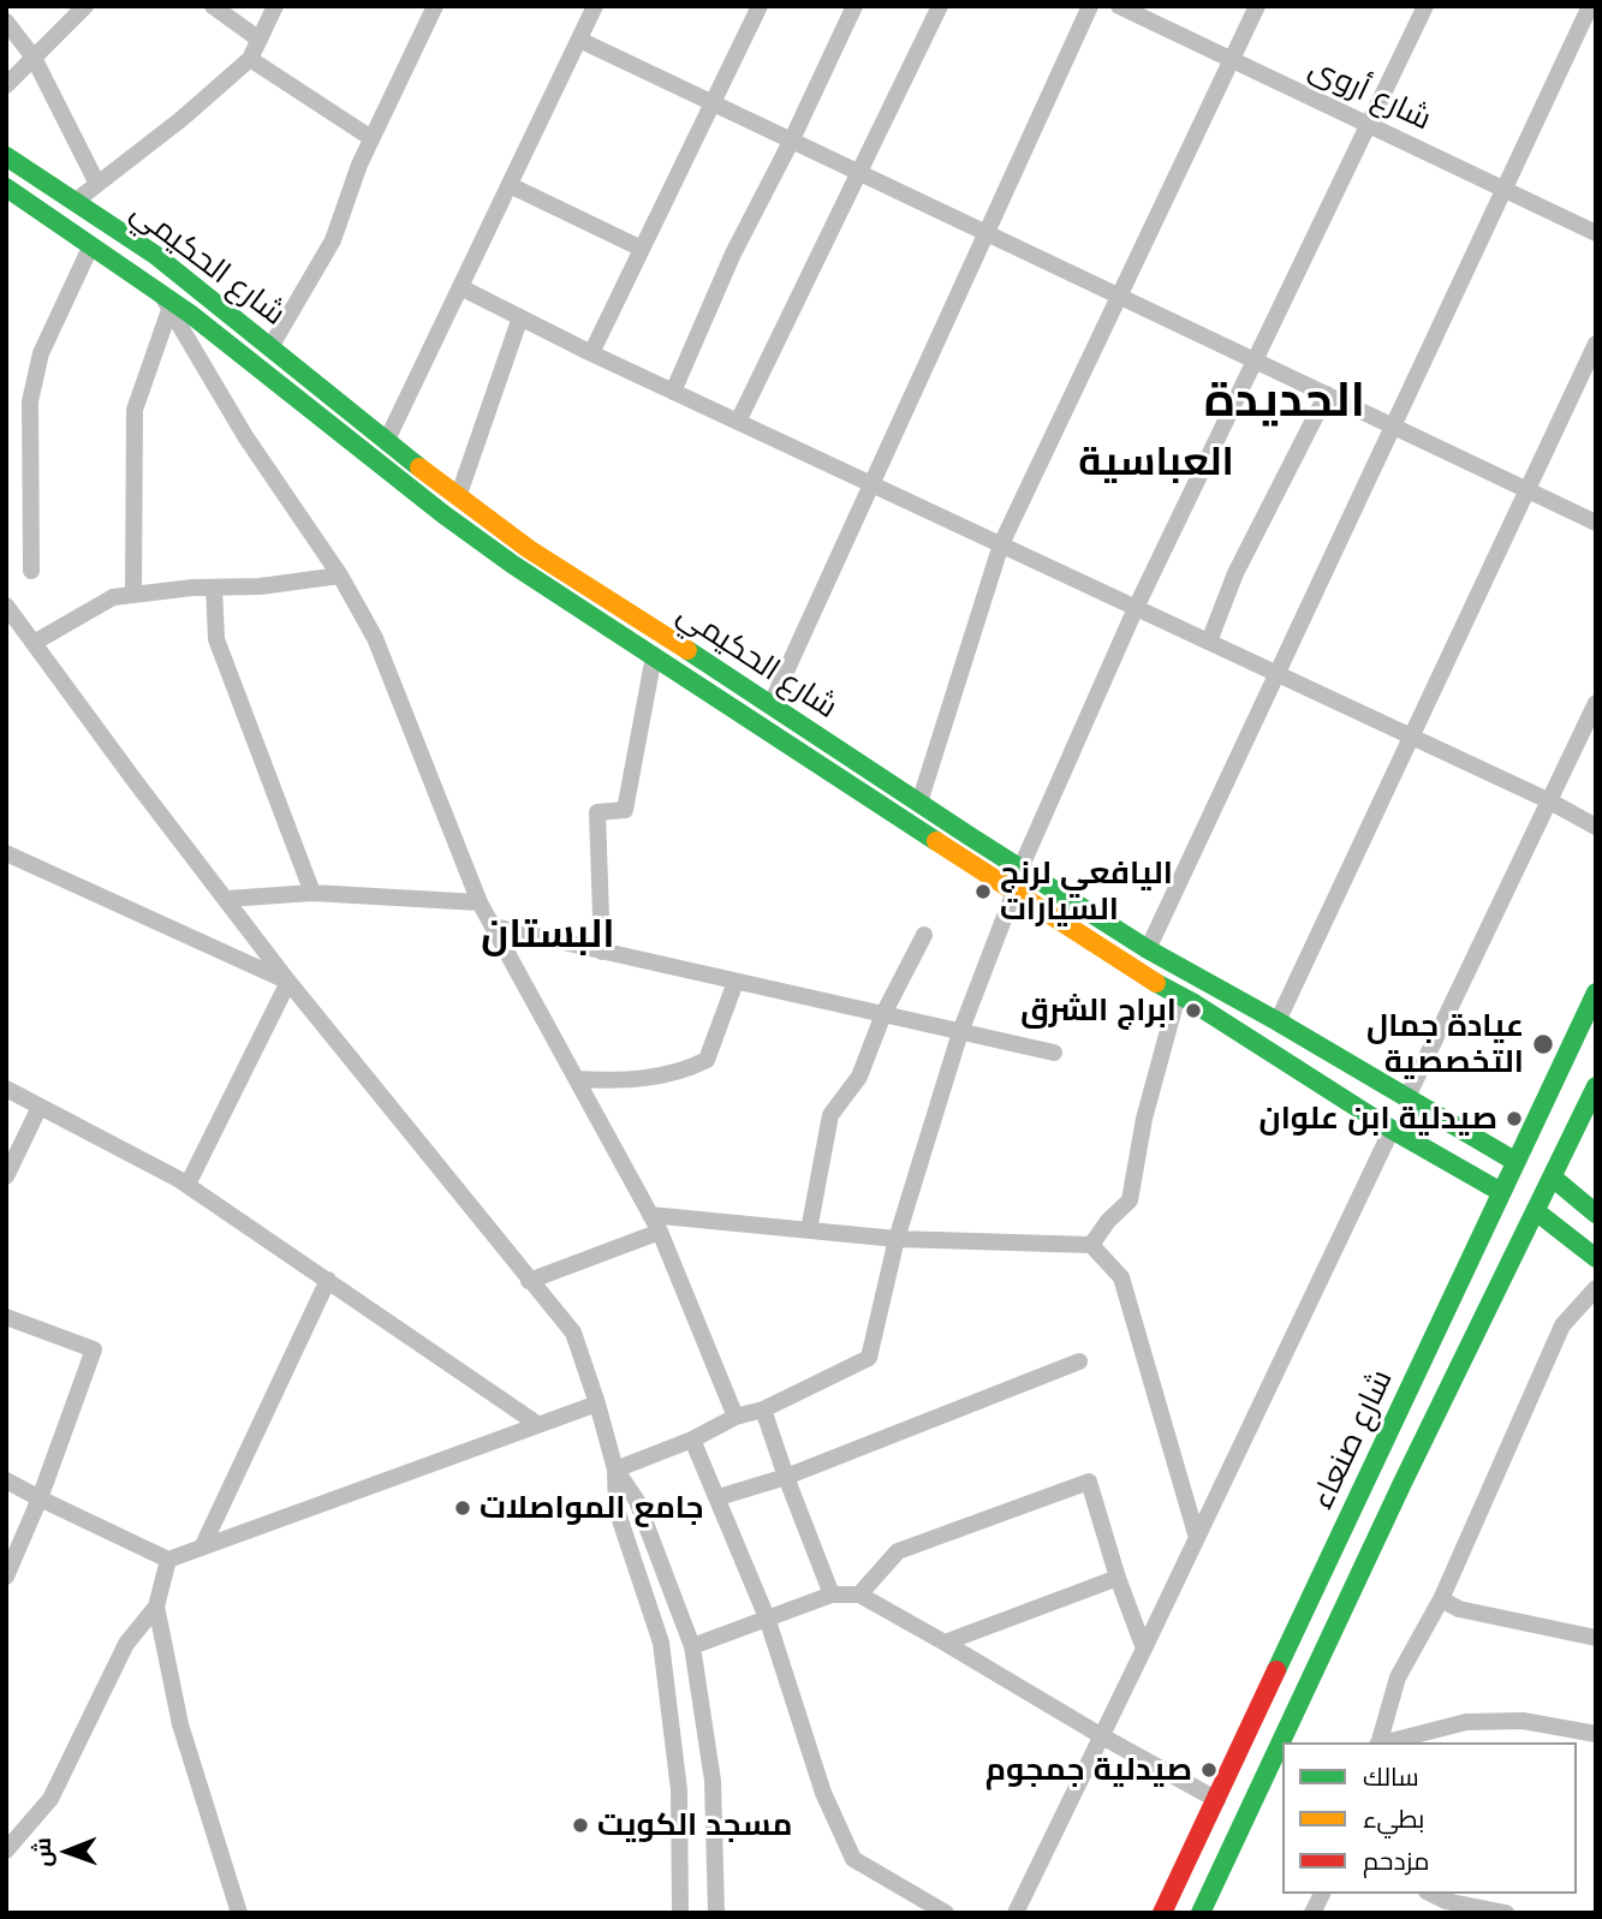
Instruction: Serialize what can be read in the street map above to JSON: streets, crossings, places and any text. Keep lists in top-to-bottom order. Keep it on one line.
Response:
{"streets":{"main road":["شارع الحكيمي","شارع صنعاء"],"street":["شارع أروى"]},"crossings":[["شارع الحكيمي","شارع صنعاء"]],"districts":["الحديدة","العباسية","البستان"],"places":["اليافعي لرنج السيارات","ابراج الشرق","عيادة جمال التخصصية","صيدلية ابن علوان","جامع المواصلات","صيدلية جمجوم","مسجد الكويت"],"legend":["سالك","بطيء","مزدحم"],"north":"left"}
